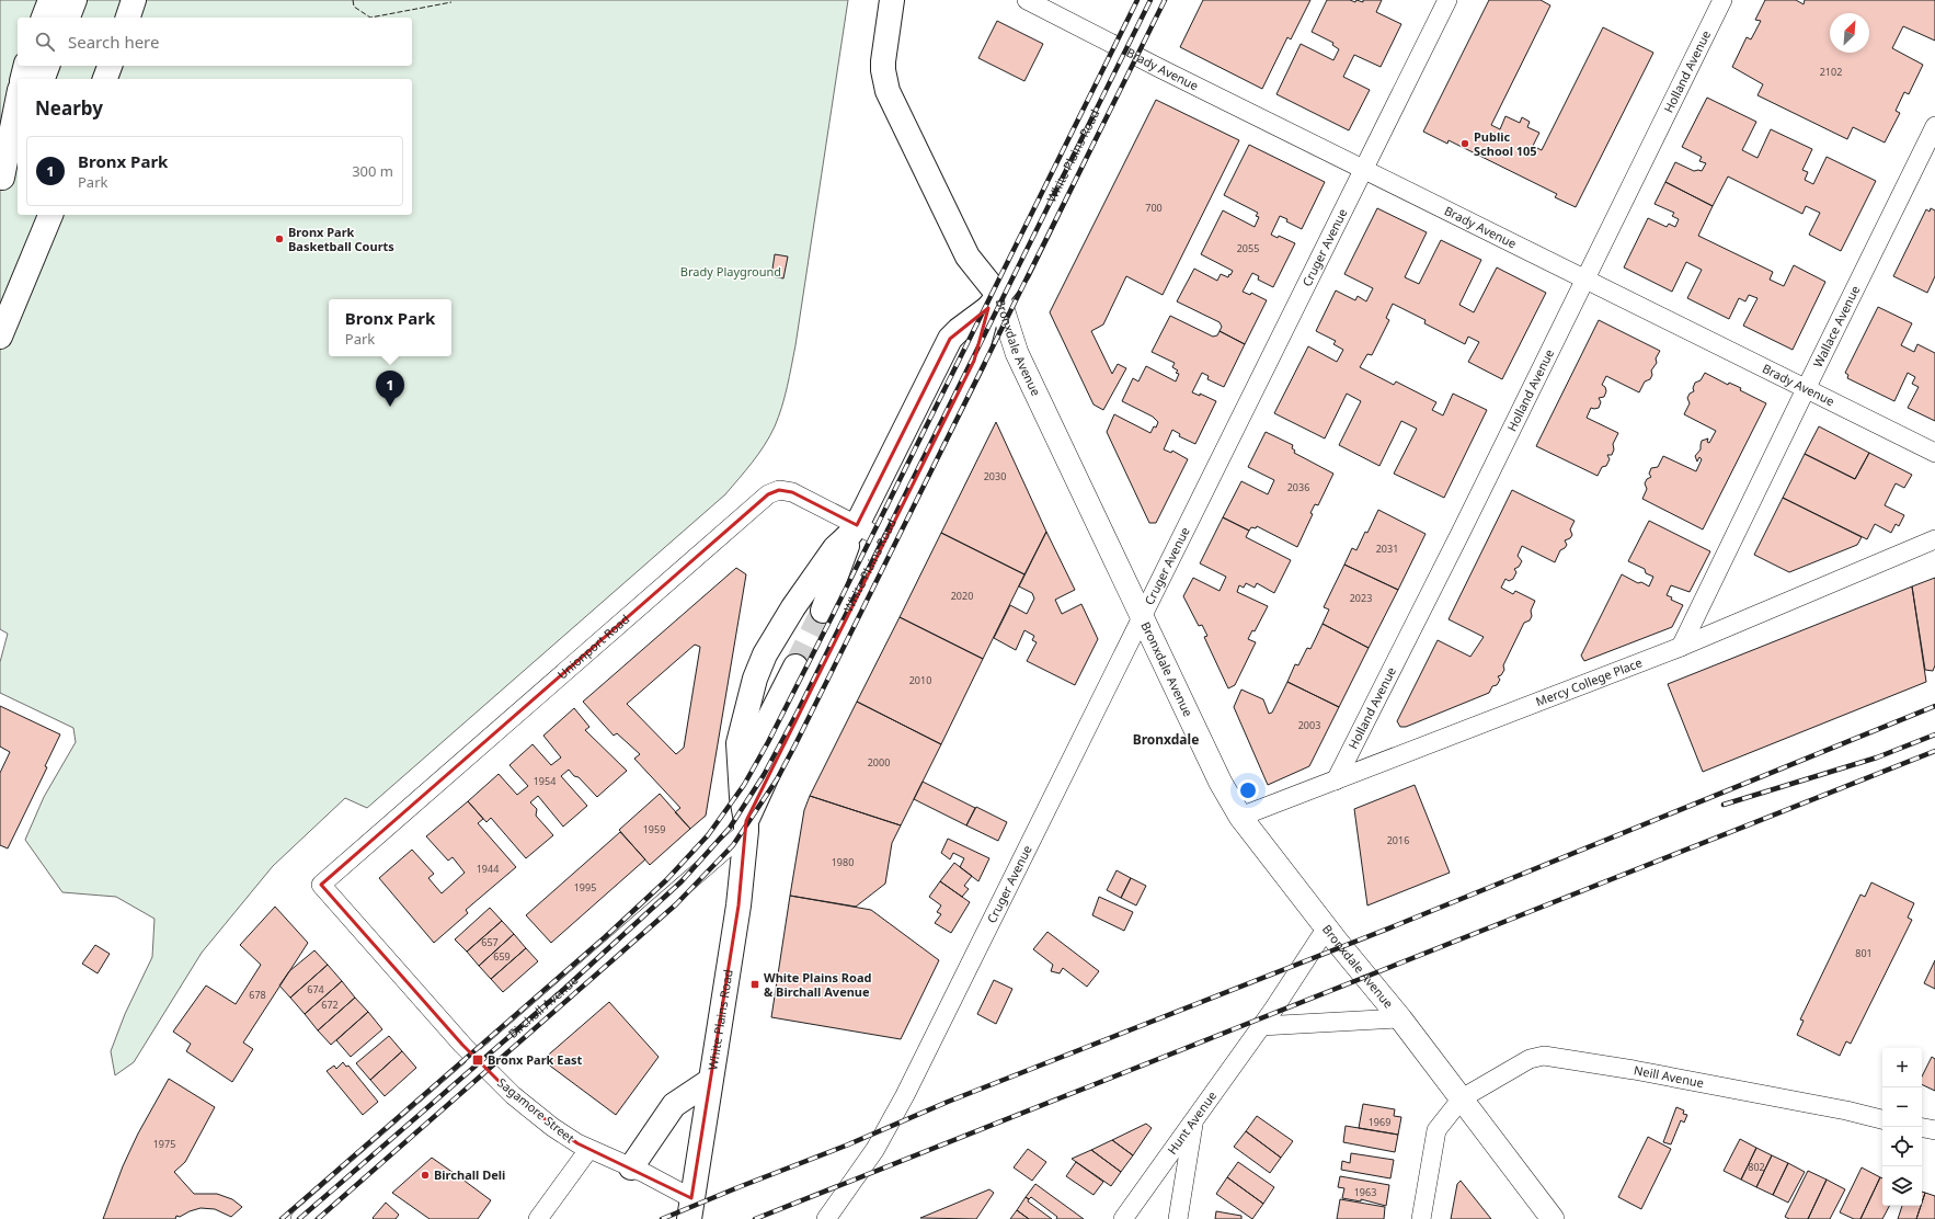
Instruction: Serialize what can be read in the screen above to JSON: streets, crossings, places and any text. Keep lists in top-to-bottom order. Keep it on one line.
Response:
{"streets":{"main road":["White Plains Road","Bronxdale Avenue"],"street":["Brady Avenue","Holland Avenue","Cruger Avenue","Wallace Avenue","Unionport Road","Mercy College Place","Birchall Avenue","Neill Avenue","Sagamore Street","Hunt Avenue"]},"crossings":[["Brady Avenue","Holland Avenue"],["Brady Avenue","White Plains Road"],["Brady Avenue","Cruger Avenue"],["Brady Avenue","Wallace Avenue"],["Holland Avenue","Mercy College Place"],["White Plains Road","Bronxdale Avenue"],["White Plains Road","Unionport Road"],["White Plains Road","Birchall Avenue"],["White Plains Road","Sagamore Street"],["Cruger Avenue","Bronxdale Avenue"],["Wallace Avenue","Mercy College Place"],["Bronxdale Avenue","Mercy College Place"],["Bronxdale Avenue","Neill Avenue"],["Bronxdale Avenue","Hunt Avenue"],["Unionport Road","Sagamore Street"],["Birchall Avenue","Sagamore Street"]],"districts":["Bronxdale"],"parks":["Brady Playground"],"places":{"other":["Public School 105","Bronx Park Basketball Courts","Birchall Deli"],"transit":["White Plains Road & Birchall Avenue","Bronx Park East"]},"house_numbers":["2102","700","2055","2030","2036","2031","2020","2023","2010","2003","2000","1954","1959","2016","1980","1944","1995","657","801","659","674","678","672","1969","1975","802","1963"],"north":"top right","page":{"search":"Search here","heading":"Nearby","list":[{"mark":"1","name":"Bronx Park","note":"Park","value":"300 m"}],"popup":["Bronx Park","Park"],"pins":"1","map_buttons":["+","−"]}}
